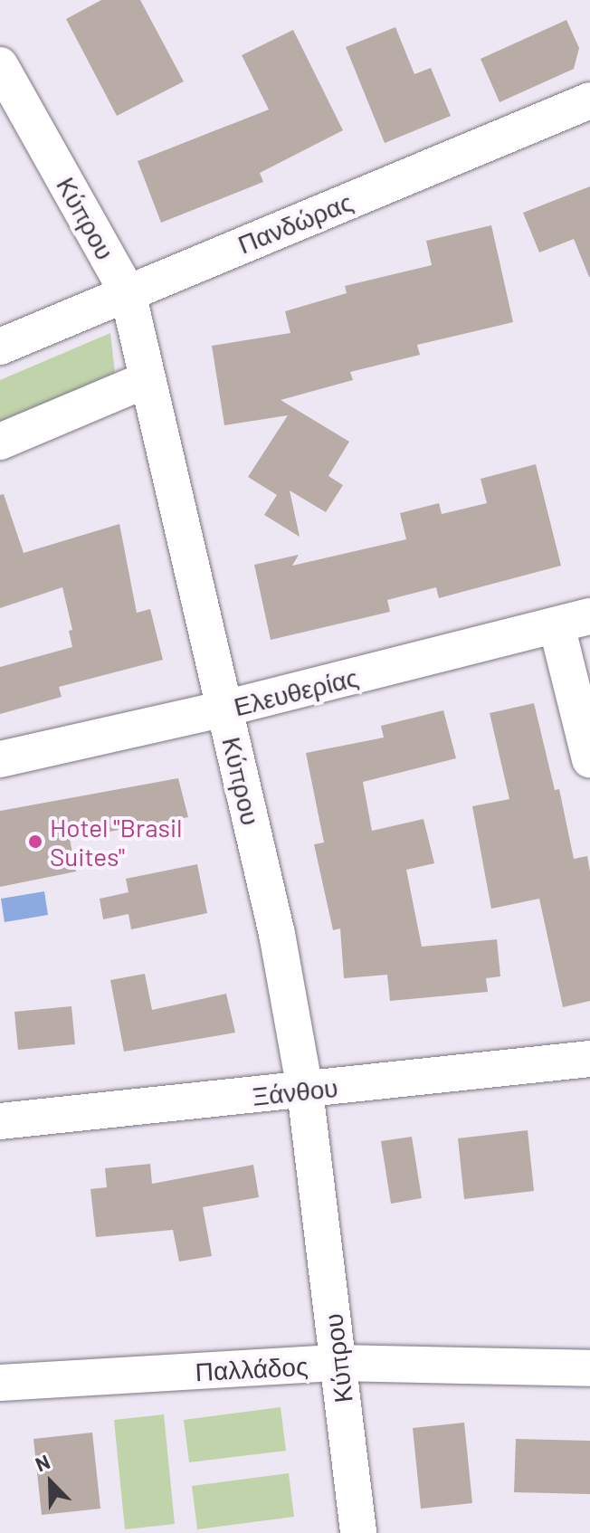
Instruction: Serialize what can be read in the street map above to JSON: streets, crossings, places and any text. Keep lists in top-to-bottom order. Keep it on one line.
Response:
{"streets":{"street":["Κύπρου","Πανδώρας","Ελευθερίας","Ξάνθου","Παλλάδος"]},"crossings":[["Κύπρου","Πανδώρας"],["Κύπρου","Ελευθερίας"],["Κύπρου","Ξάνθου"],["Κύπρου","Παλλάδος"]],"places":["Hotel \"Brasil Suites\""],"north":"top left"}
